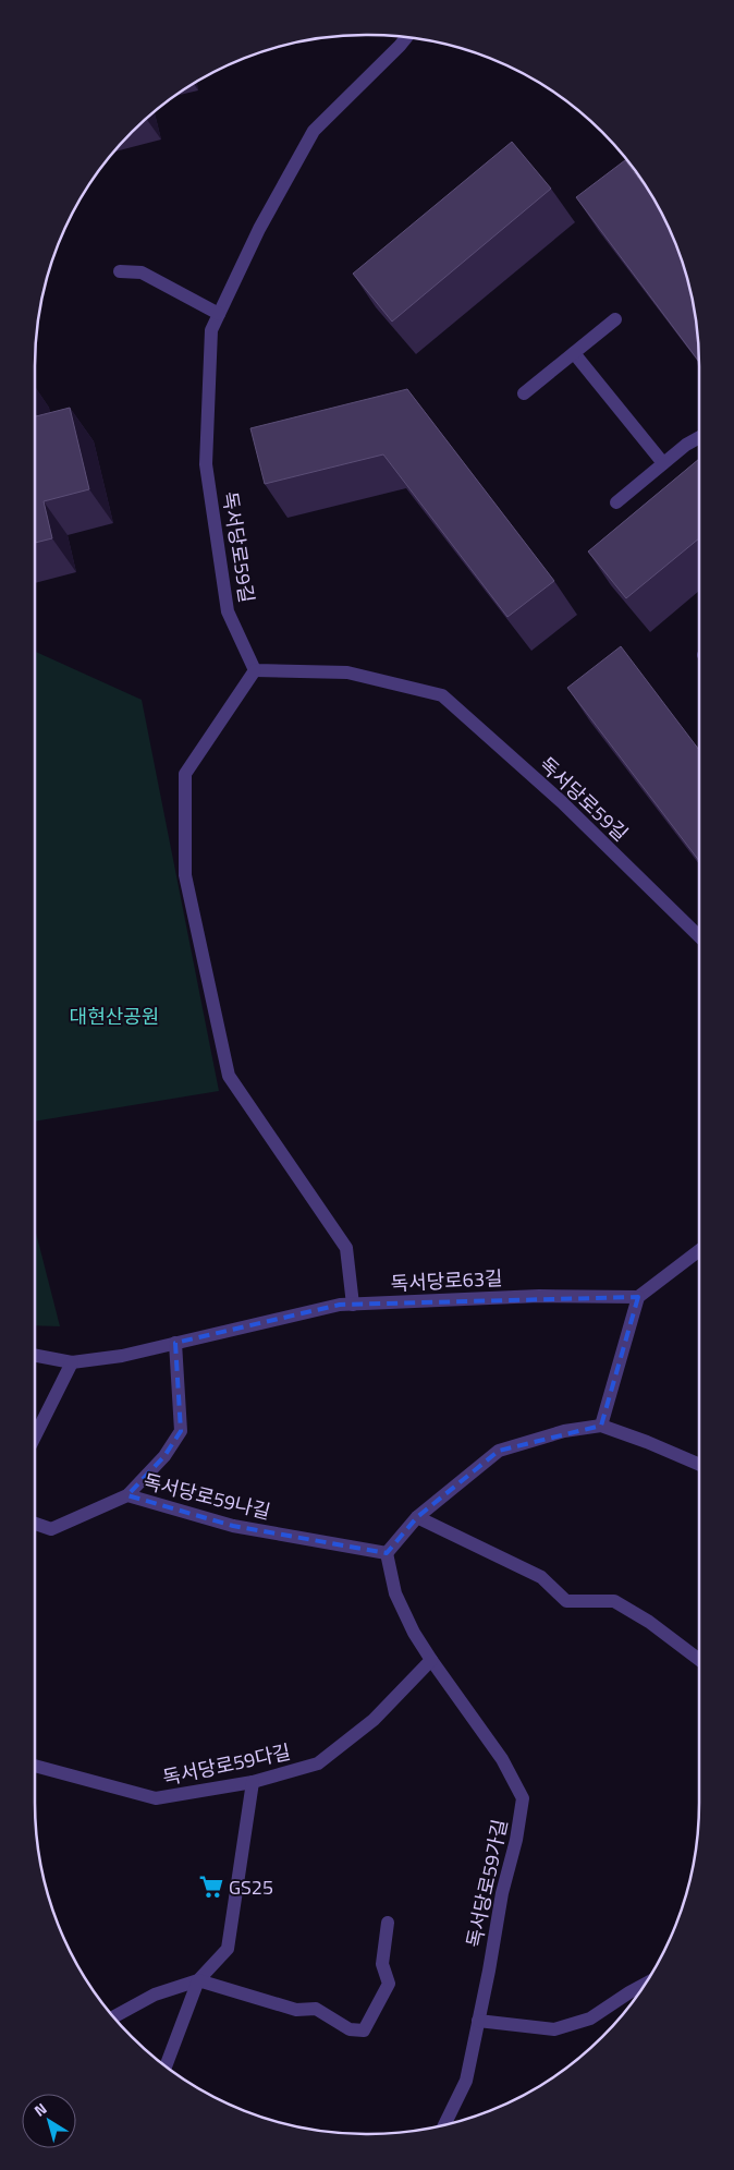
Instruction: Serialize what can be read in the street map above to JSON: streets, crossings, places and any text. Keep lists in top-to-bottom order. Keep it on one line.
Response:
{"streets":{"street":["독서당로59길","독서당로63길","독서당로59나길","독서당로59다길","독서당로59가길"]},"crossings":[["독서당로59다길","독서당로59가길"]],"parks":["대현산공원"],"places":{"supermarket":["GS25"]},"north":"top left"}
